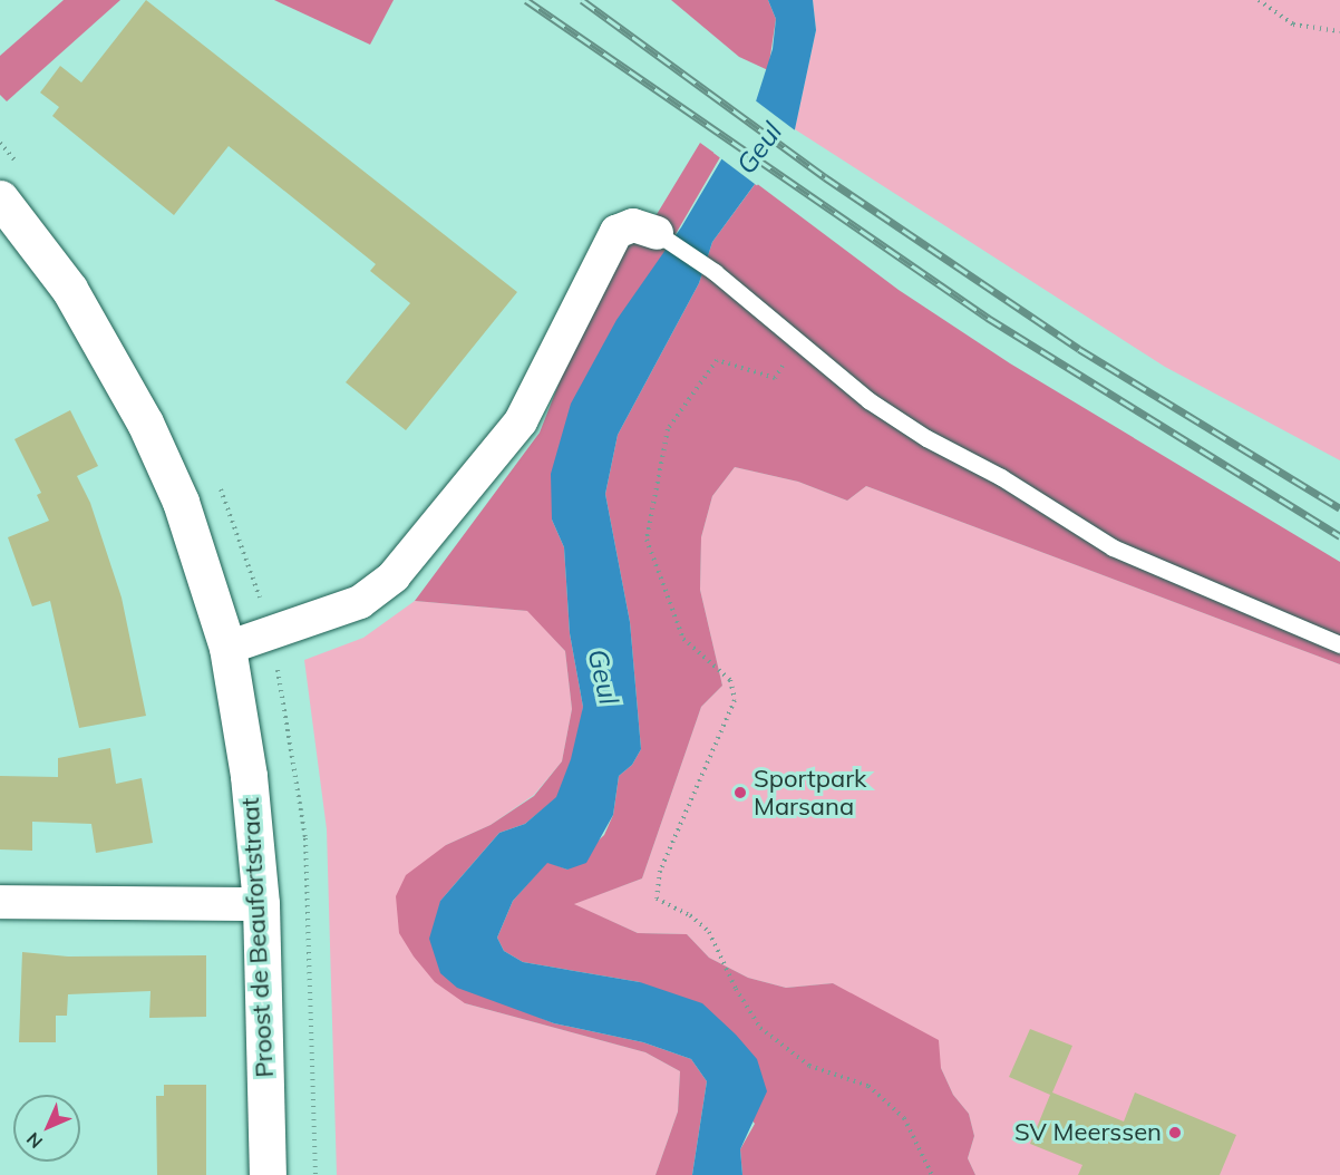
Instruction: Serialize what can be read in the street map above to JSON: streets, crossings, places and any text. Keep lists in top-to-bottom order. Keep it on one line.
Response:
{"streets":{"street":["Proost de Beaufortstraat"]},"water":["Geul"],"places":["Sportpark Marsana","SV Meerssen"],"north":"bottom left"}
